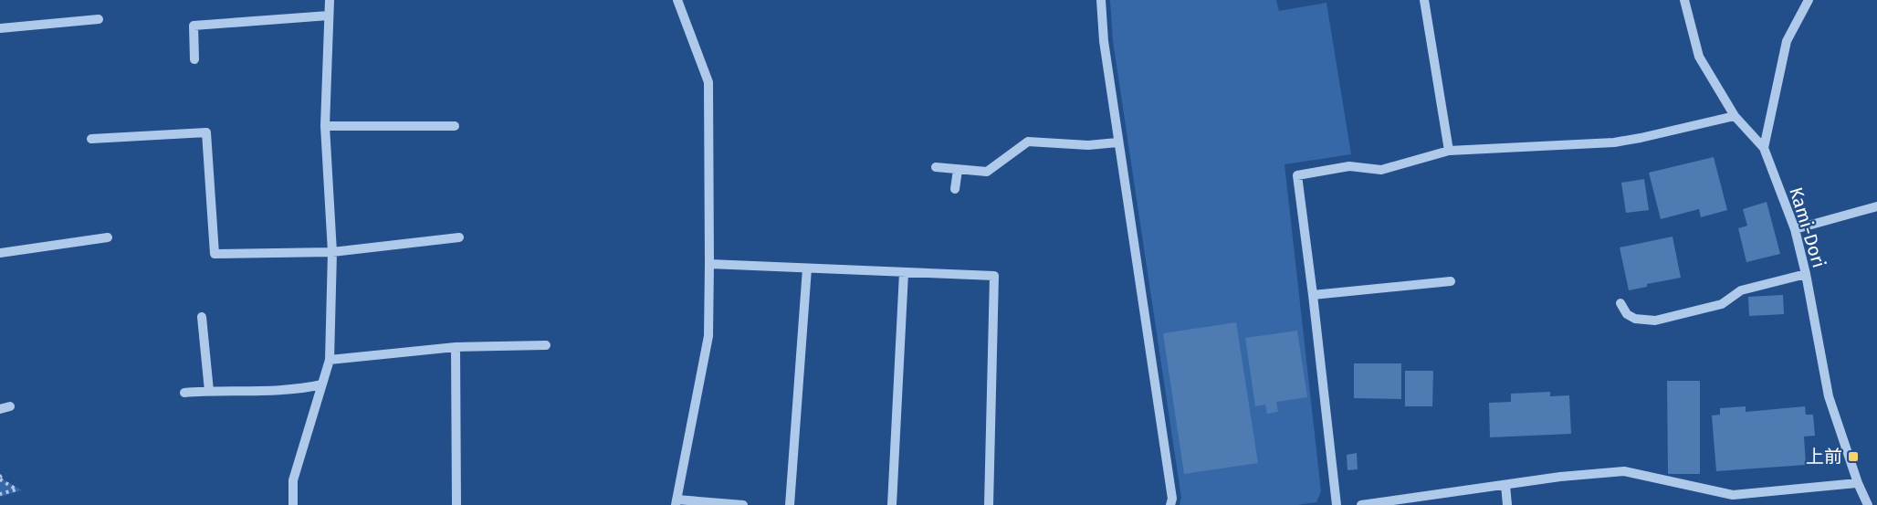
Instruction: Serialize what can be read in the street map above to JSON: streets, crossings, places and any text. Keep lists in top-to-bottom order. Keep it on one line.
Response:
{"streets":{"street":["Kami-Dori"]},"places":{"transit":["上前"]}}
